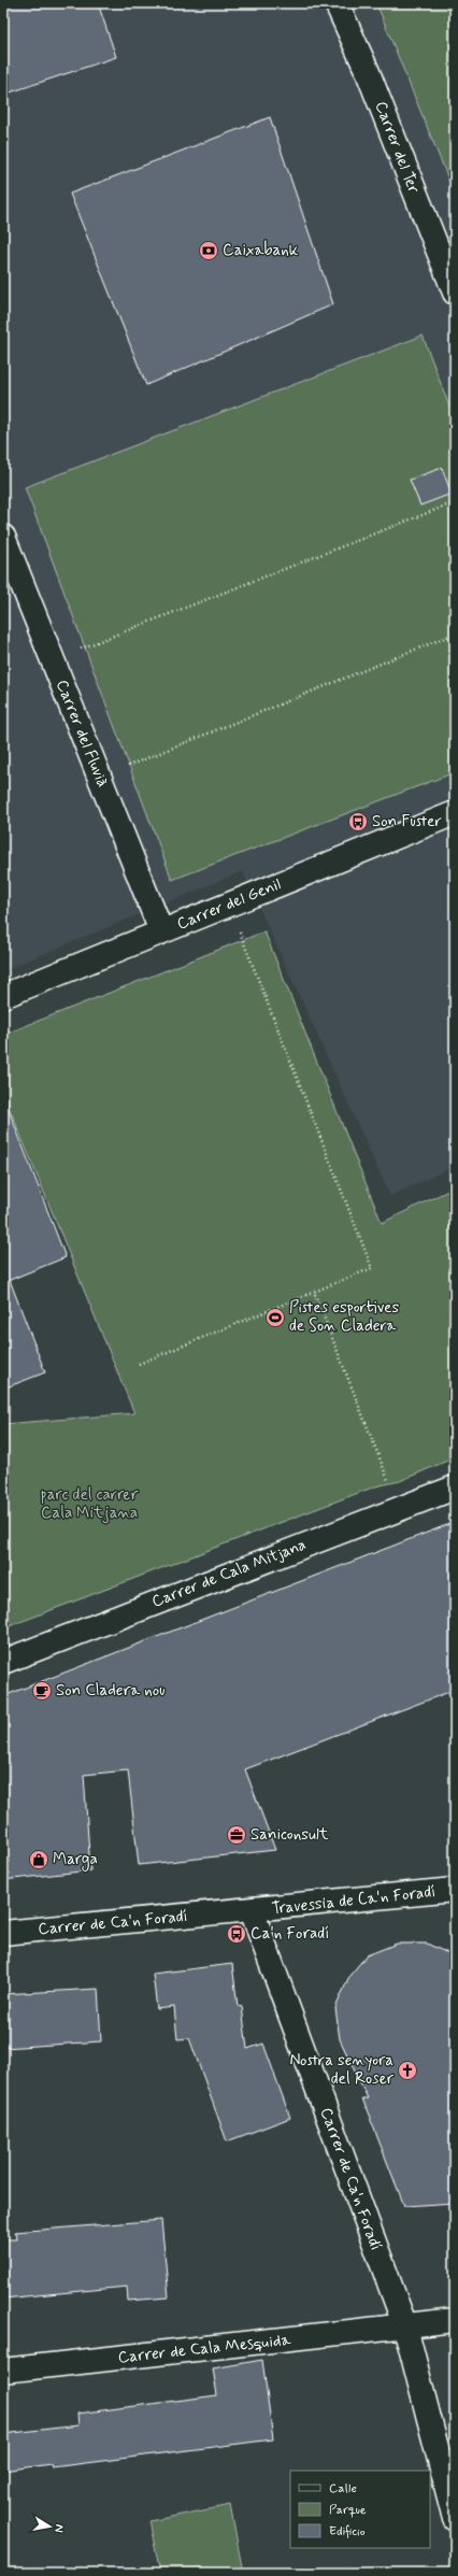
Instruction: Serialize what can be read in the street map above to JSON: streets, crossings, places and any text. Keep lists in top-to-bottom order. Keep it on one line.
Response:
{"streets":{"street":["Carrer del Ter","Carrer del Fluvià","Carrer del Genil","Carrer de Cala Mitjana","Travessia de Ca'n Foradí","Carrer de Ca'n Foradí","Carrer de Cala Mesquida"]},"crossings":[["Carrer del Fluvià","Carrer del Genil"],["Travessia de Ca'n Foradí","Carrer de Ca'n Foradí"],["Carrer de Ca'n Foradí","Carrer de Cala Mesquida"]],"parks":["parc del carrer Cala Mitjana"],"places":{"bank":["Caixabank"],"bus stop":["Son Fuster","Ca'n Foradí"],"sports":["Pistes esportives de Son Cladera"],"cafe":["Son Cladera nou"],"office":["Saniconsult"],"shop":["Marga"],"church":["Nostra senyora del Roser"]},"legend":["Calle","Parque","Edificio"],"north":"right"}
